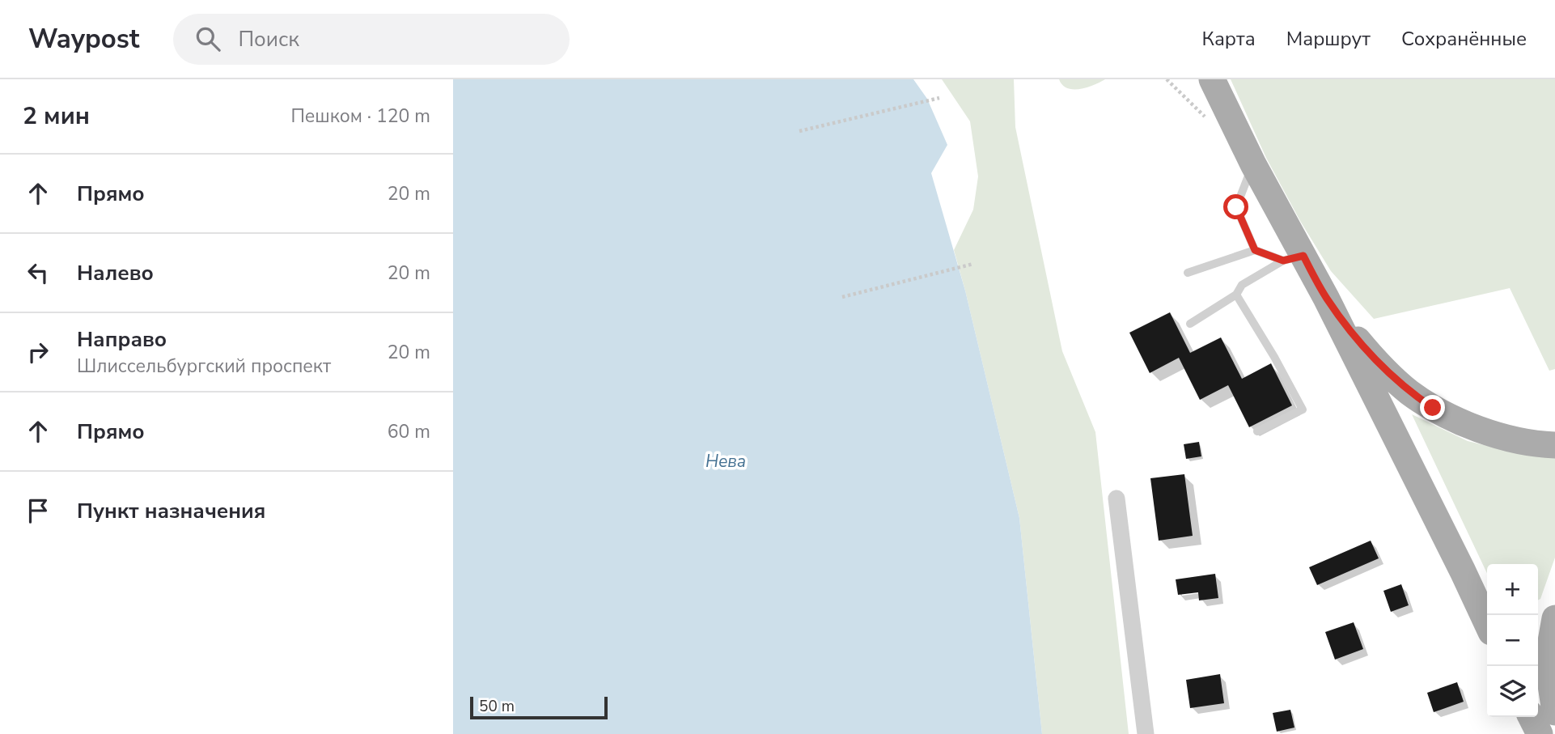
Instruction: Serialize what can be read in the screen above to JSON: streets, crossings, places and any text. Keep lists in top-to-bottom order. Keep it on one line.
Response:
{"water":["Нева"],"scale_bar":"50 m","page":{"header":"Waypost","search":"Поиск","nav":["Карта","Маршрут","Сохранённые"],"heading":["2 мин","Пешком · 120 m"],"list":[["Прямо","20 m"],["Налево","20 m"],["Направо","Шлиссельбургский проспект","20 m"],["Прямо","60 m"],"Пункт назначения"],"map_buttons":["+","−"],"scale":"50 m"}}
